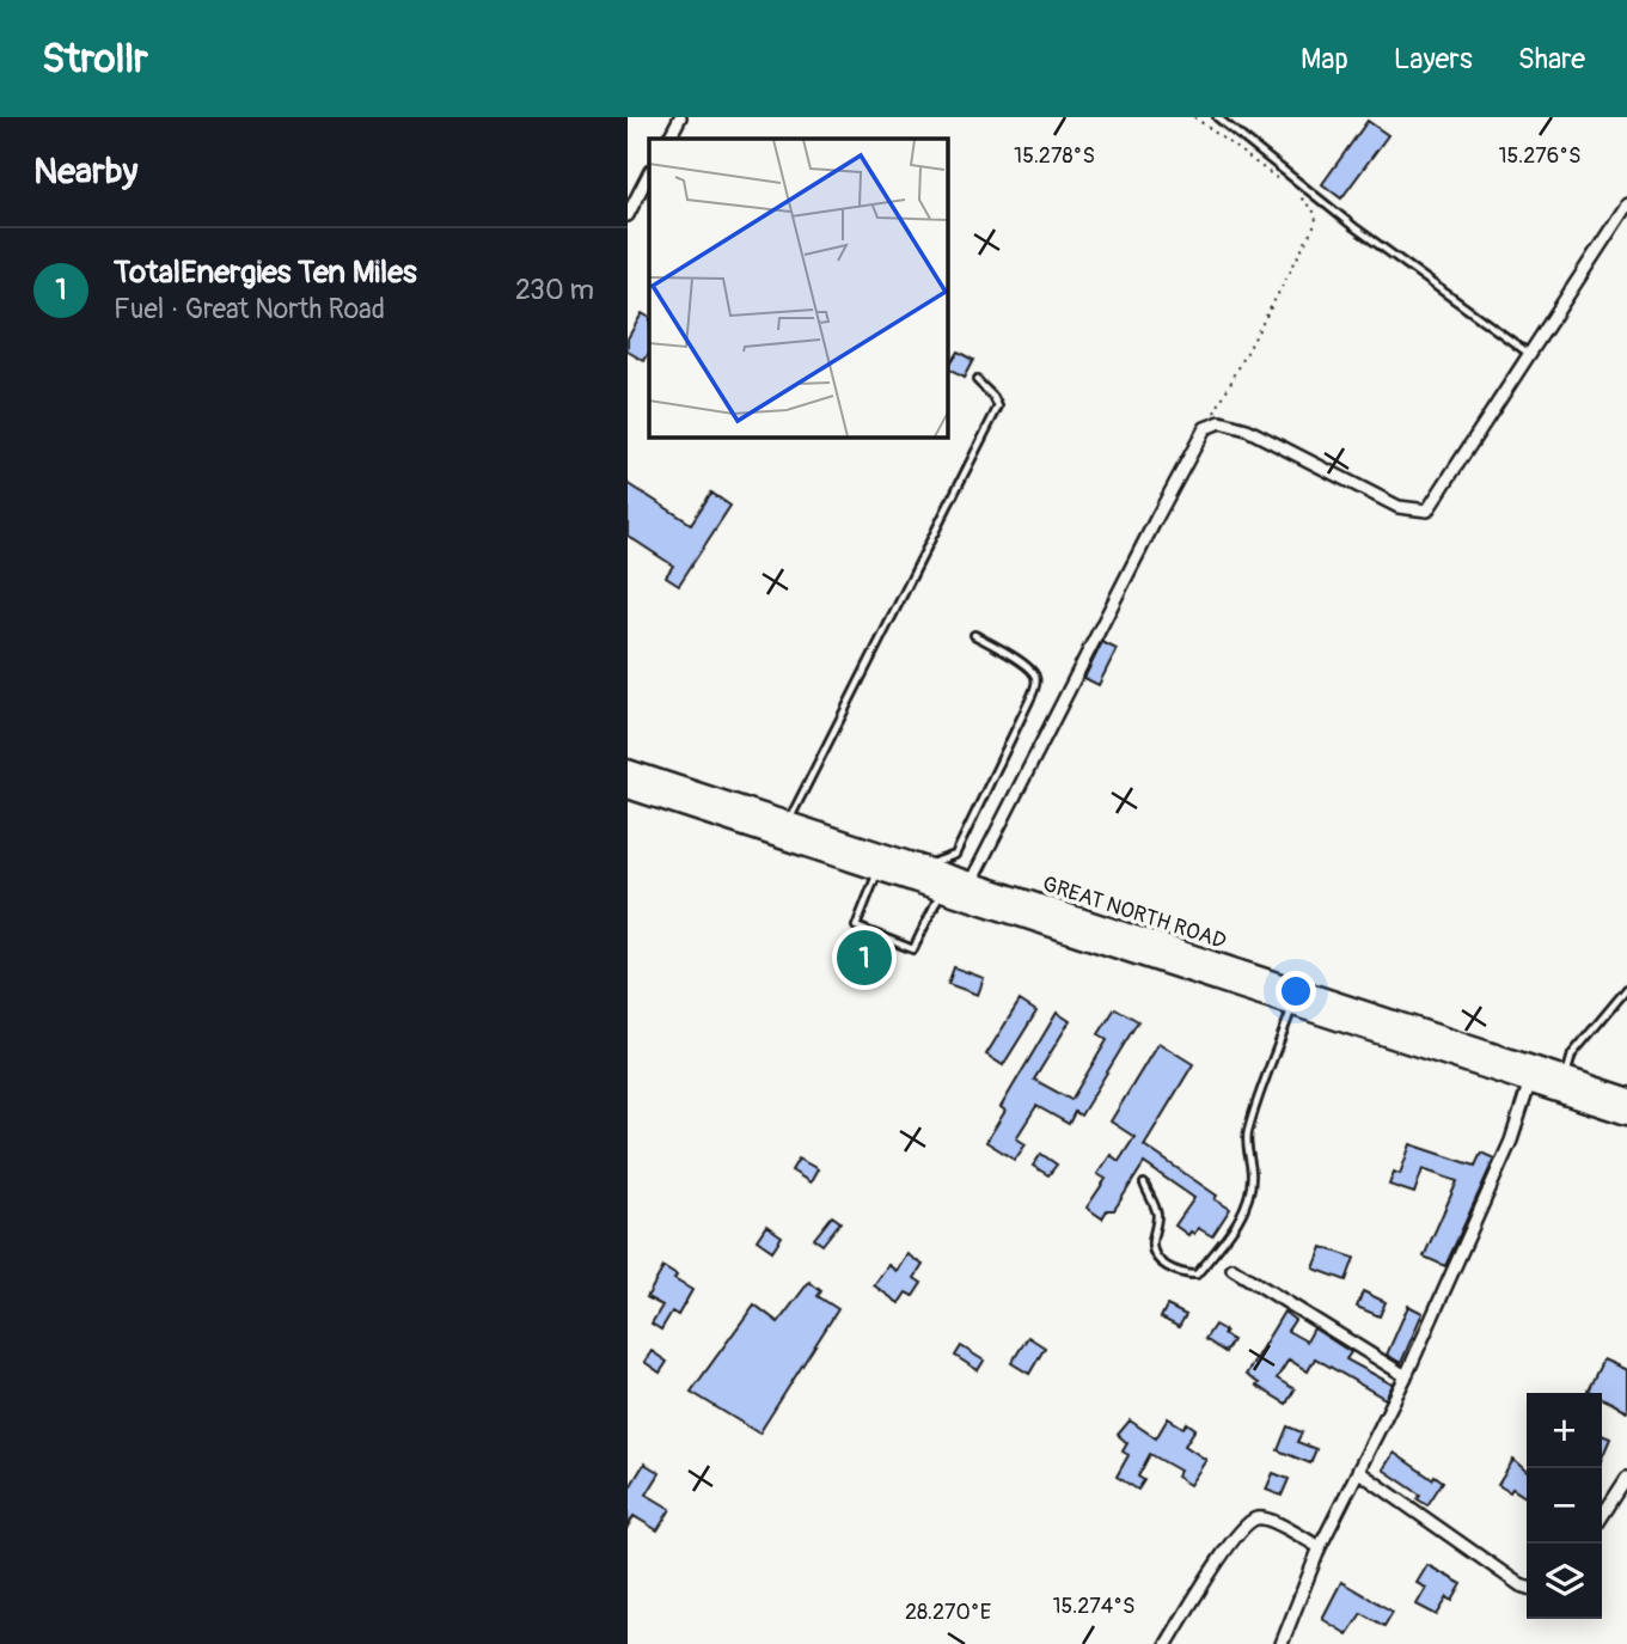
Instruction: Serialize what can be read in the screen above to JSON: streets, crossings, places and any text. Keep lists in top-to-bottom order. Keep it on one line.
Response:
{"streets":{"highway":["GREAT NORTH ROAD"]},"page":{"header":"Strollr","nav":["Map","Layers","Share"],"heading":"Nearby","list":[{"mark":"1","name":"TotalEnergies Ten Miles","note":"Fuel · Great North Road","value":"230 m"}],"pins":"1","map_buttons":["+","−"]},"coordinates":["15.278°S","15.276°S","15.274°S","28.270°E"]}
